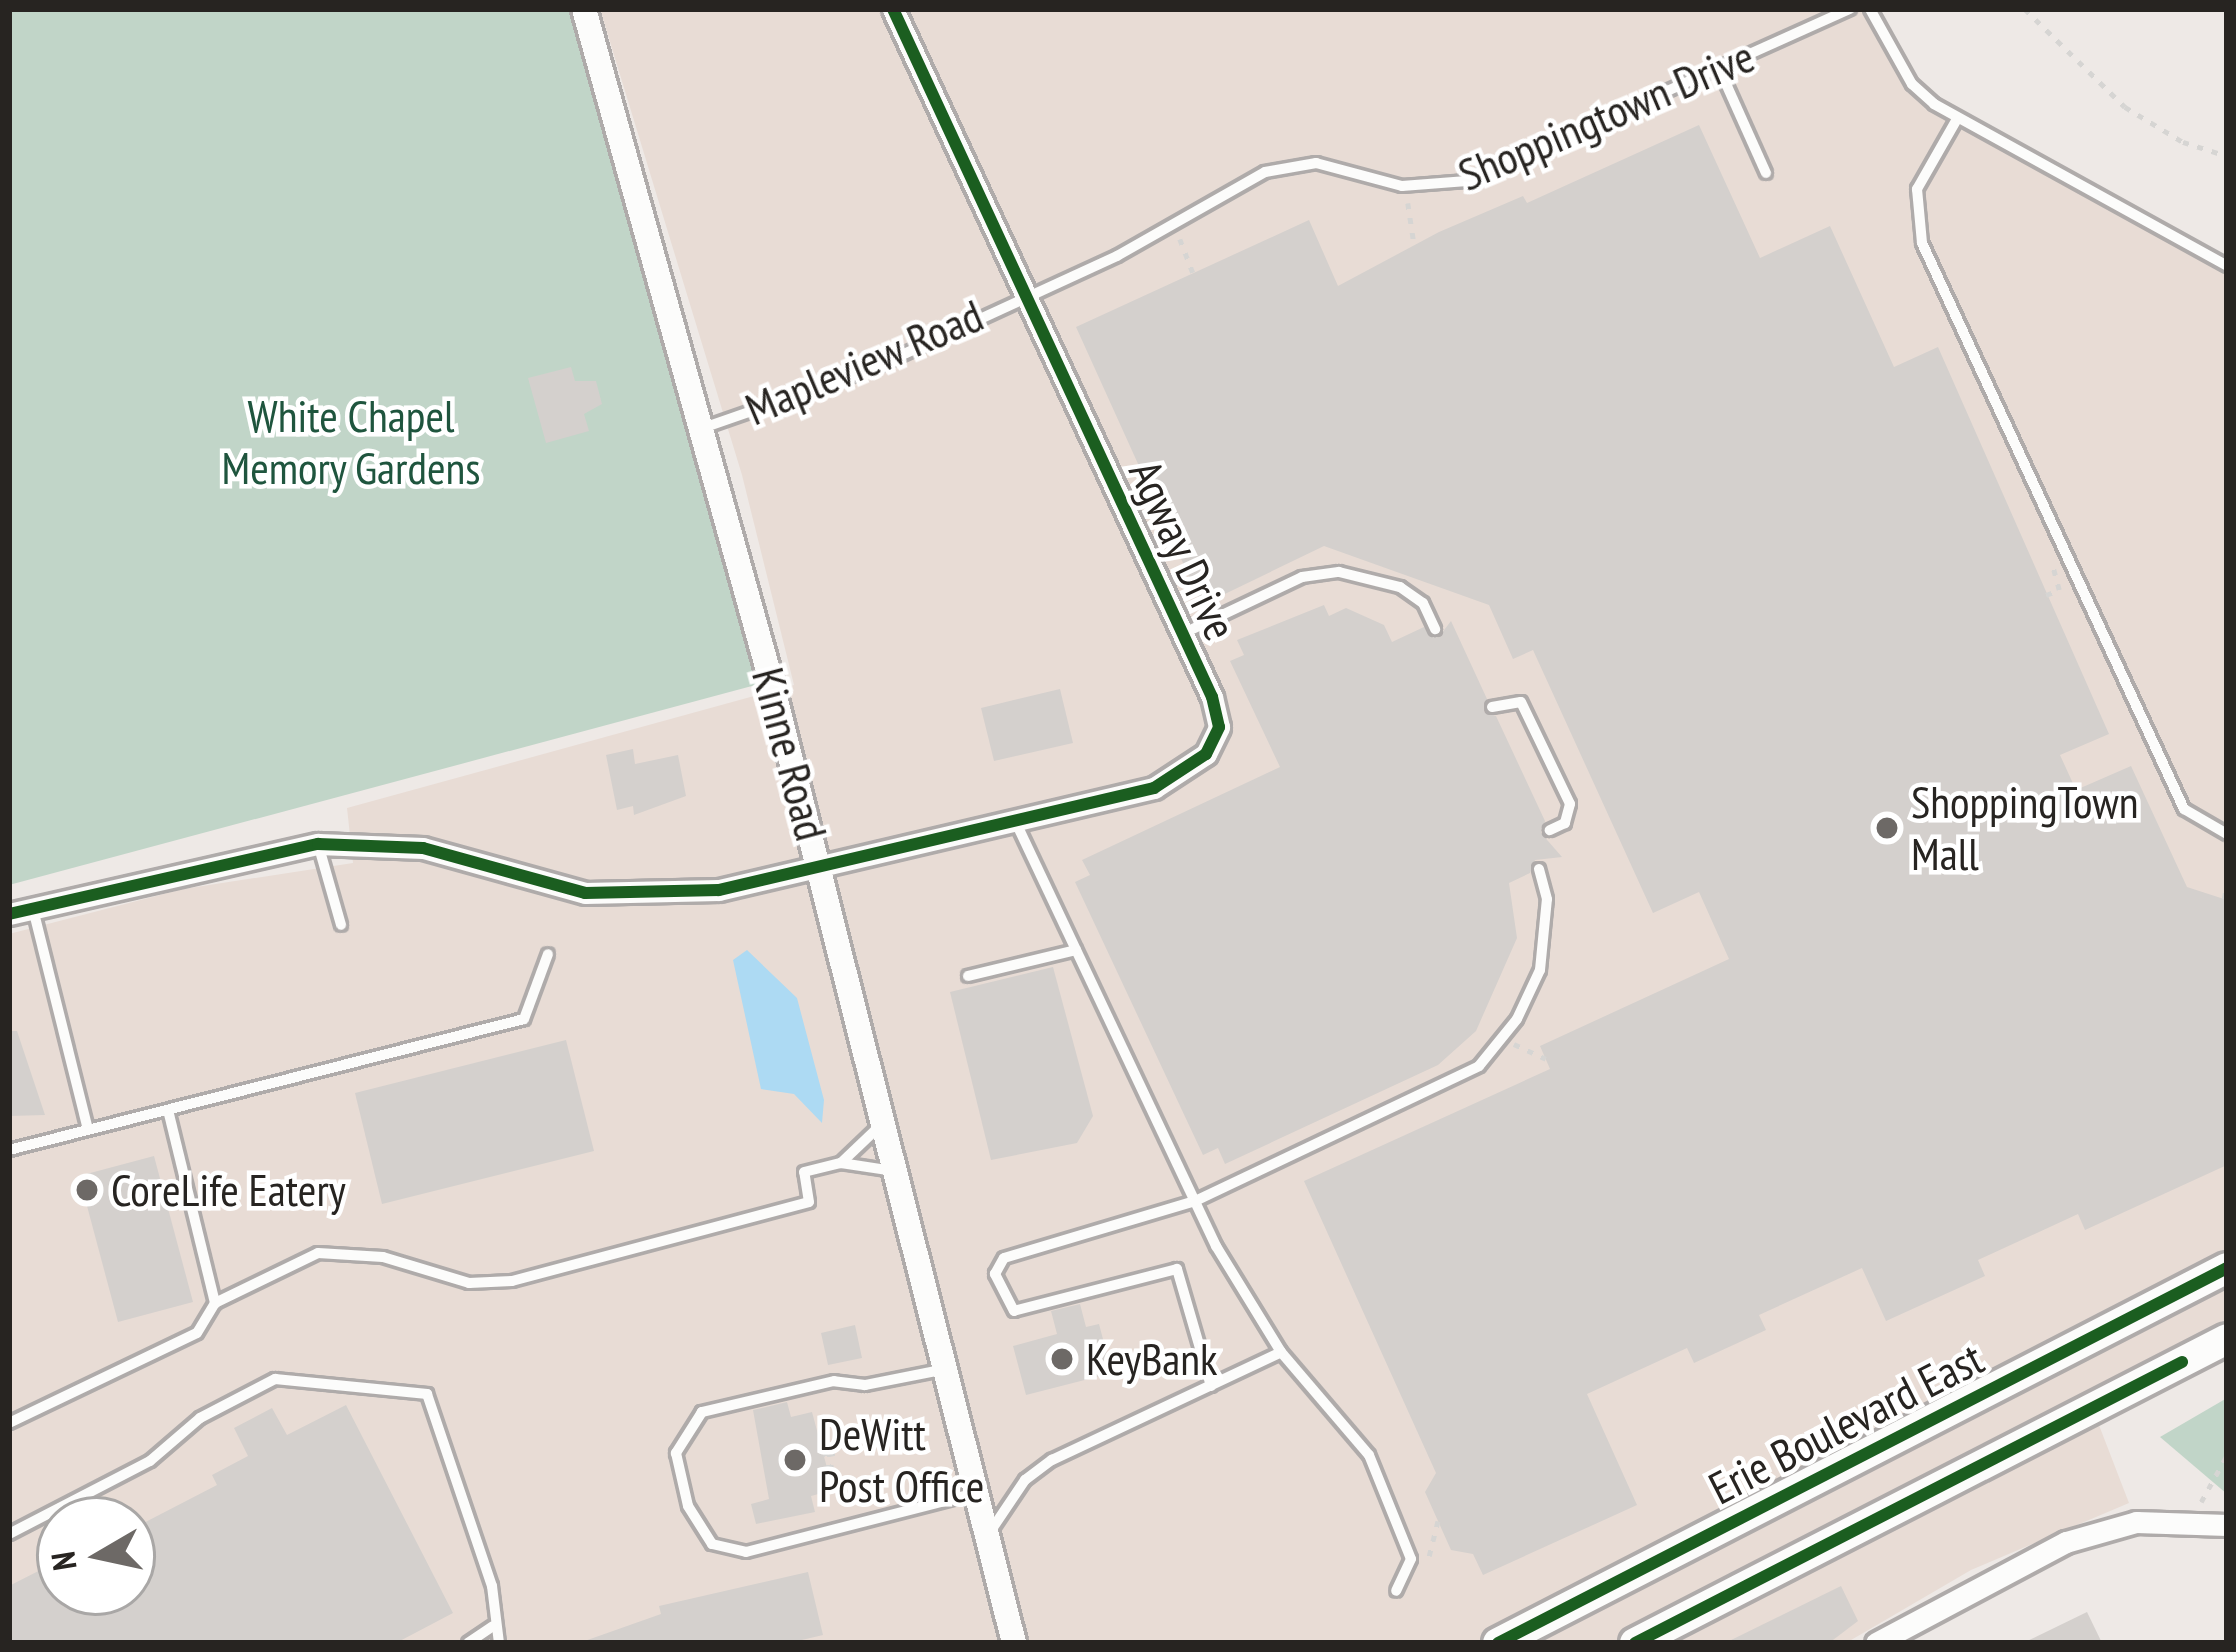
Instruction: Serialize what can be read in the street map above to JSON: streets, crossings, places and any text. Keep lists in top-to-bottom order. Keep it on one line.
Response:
{"streets":{"main road":["Erie Boulevard East"],"street":["Agway Drive","Kinne Road"],"lane":["Shoppingtown Drive","Mapleview Road"]},"crossings":[["Shoppingtown Drive","Mapleview Road"],["Shoppingtown Drive","Agway Drive"],["Mapleview Road","Agway Drive"],["Mapleview Road","Kinne Road"],["Agway Drive","Kinne Road"]],"parks":["White Chapel Memory Gardens"],"places":["ShoppingTown Mall","CoreLife Eatery","KeyBank","DeWitt Post Office"],"north":"left"}
